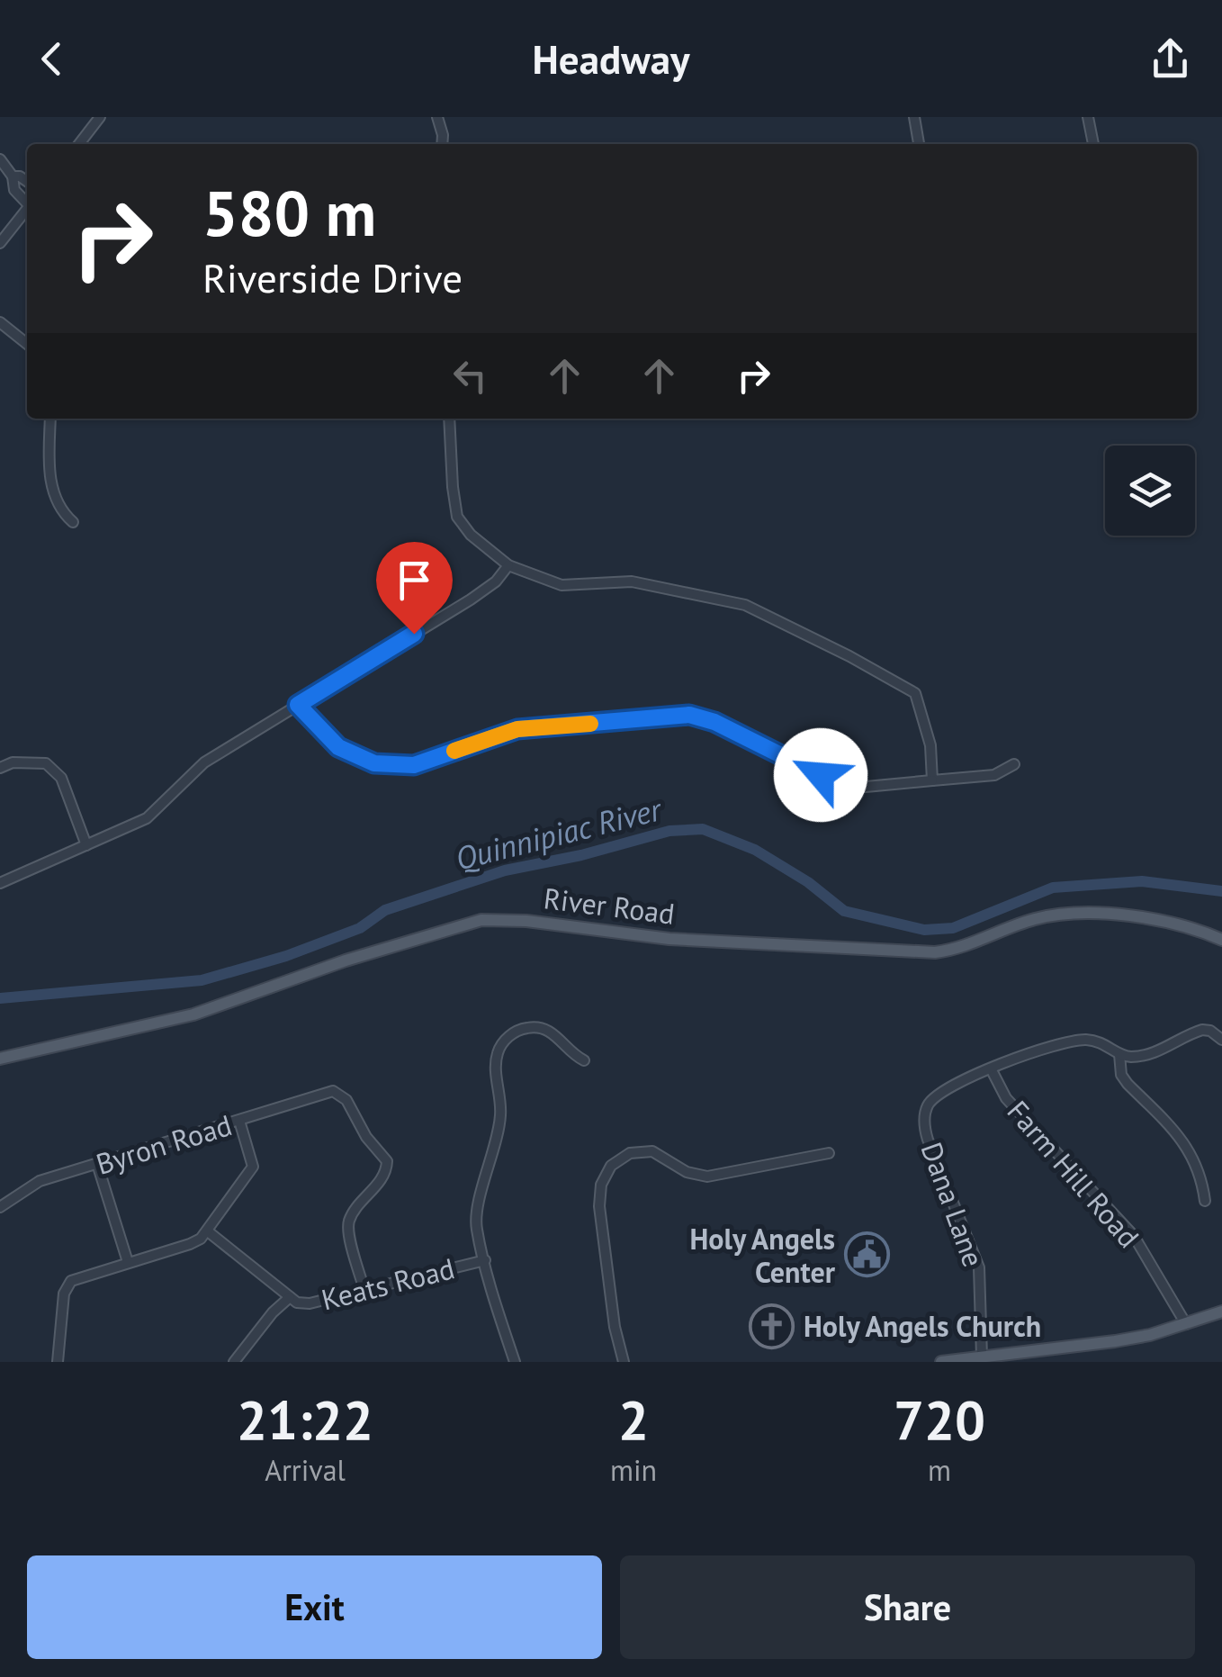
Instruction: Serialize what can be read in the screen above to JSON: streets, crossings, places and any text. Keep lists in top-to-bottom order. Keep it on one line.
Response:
{"streets":{"main road":["River Road"],"street":["Byron Road","Farm Hill Road","Dana Lane","Keats Road"]},"crossings":[["Byron Road","Keats Road"],["Farm Hill Road","Dana Lane"]],"water":["Quinnipiac River"],"places":{"public building":["Holy Angels Center"],"church":["Holy Angels Church"]},"page":{"header":"Headway","turn":["580 m","Riverside Drive"],"eta":["21:22","Arrival","2","min","720","m"],"buttons":["Exit","Share"]}}
